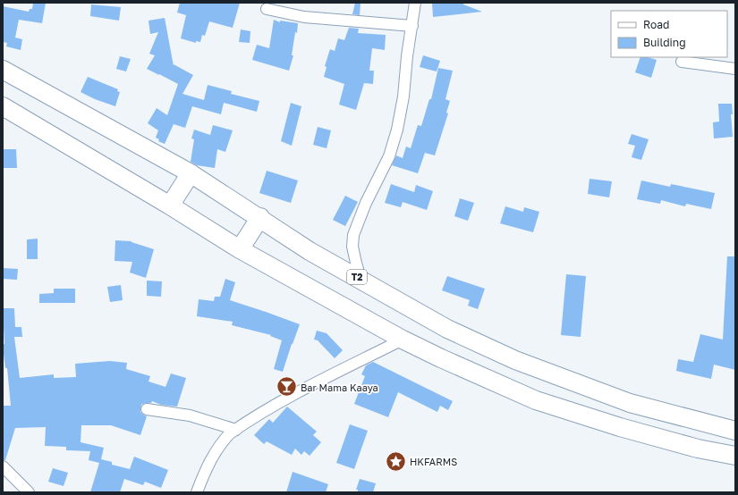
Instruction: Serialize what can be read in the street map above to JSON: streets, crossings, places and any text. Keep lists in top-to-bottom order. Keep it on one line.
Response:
{"streets":{"highway":["T2"]},"places":{"bar":["Bar Mama Kaaya"],"place":["HKFARMS"]},"legend":["Road","Building"]}
